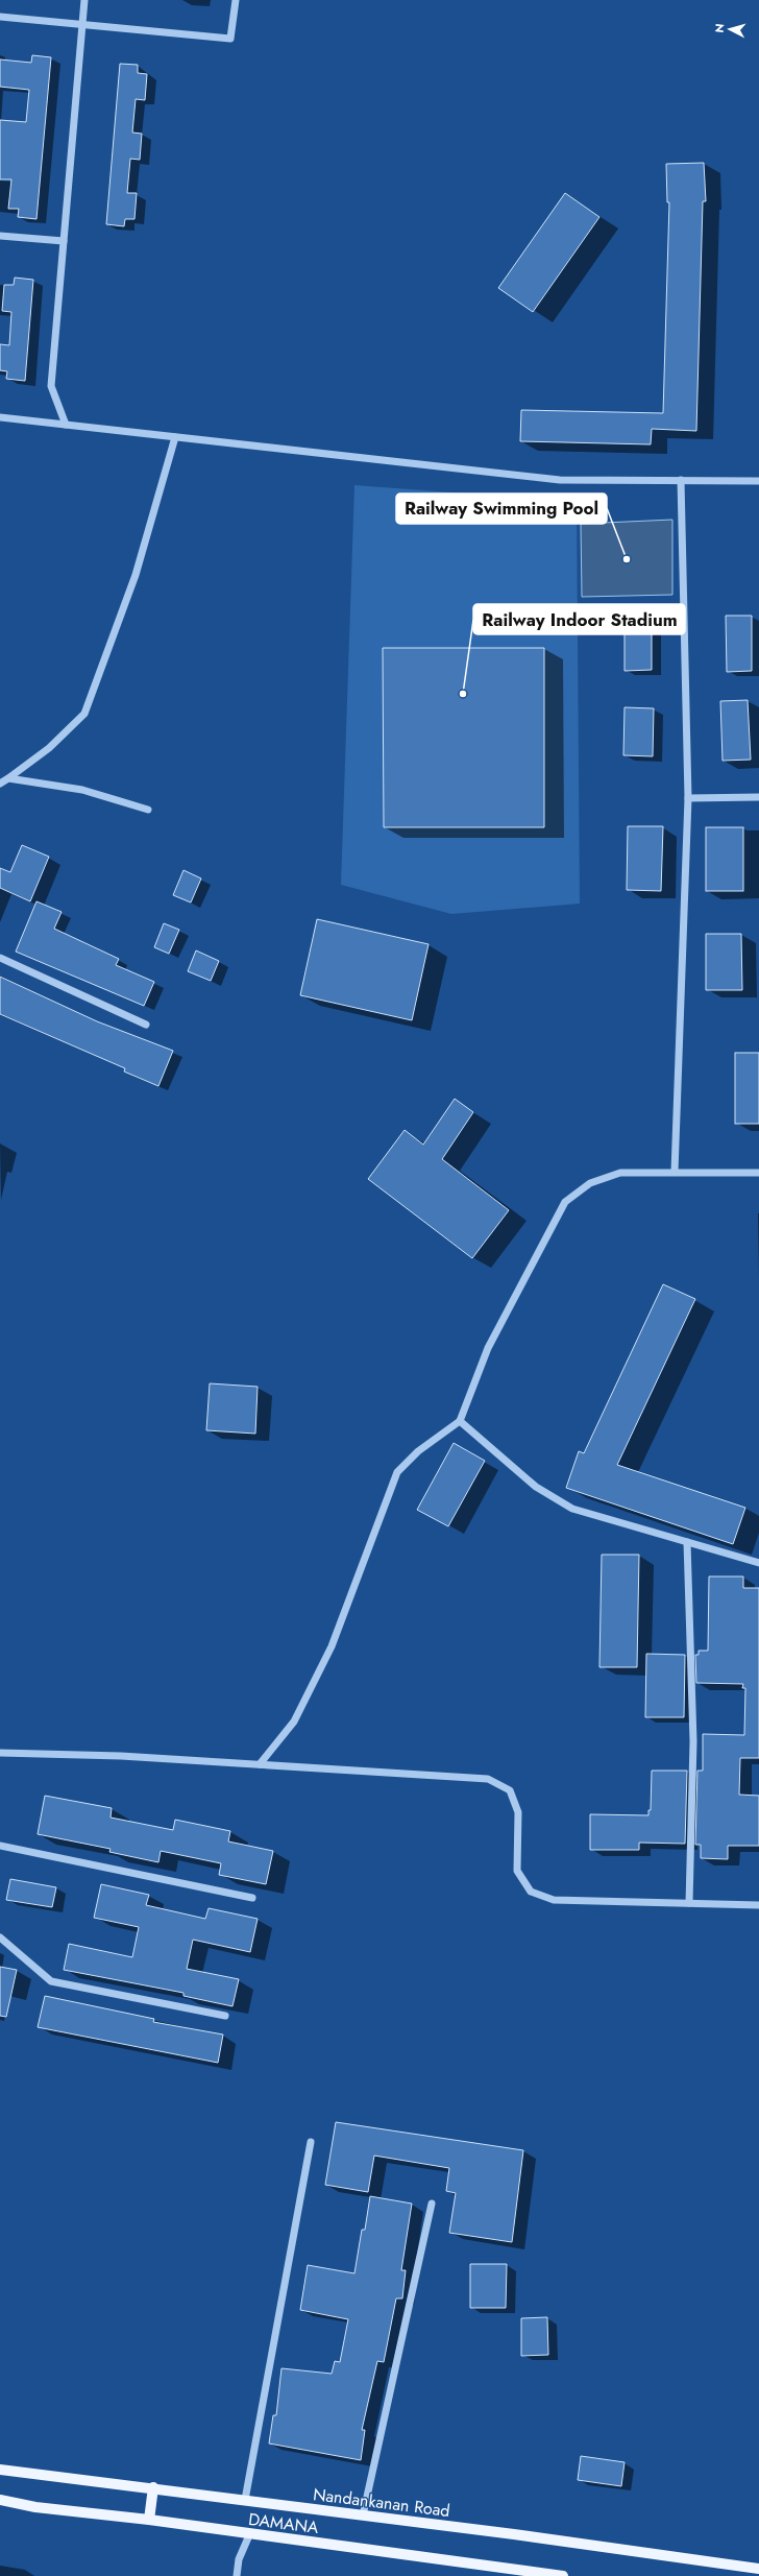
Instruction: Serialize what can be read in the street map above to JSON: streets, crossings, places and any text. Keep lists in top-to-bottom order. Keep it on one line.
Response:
{"streets":{"main road":["Nandankanan Road","DAMANA"]},"places":["Railway Swimming Pool","Railway Indoor Stadium"],"north":"left"}
